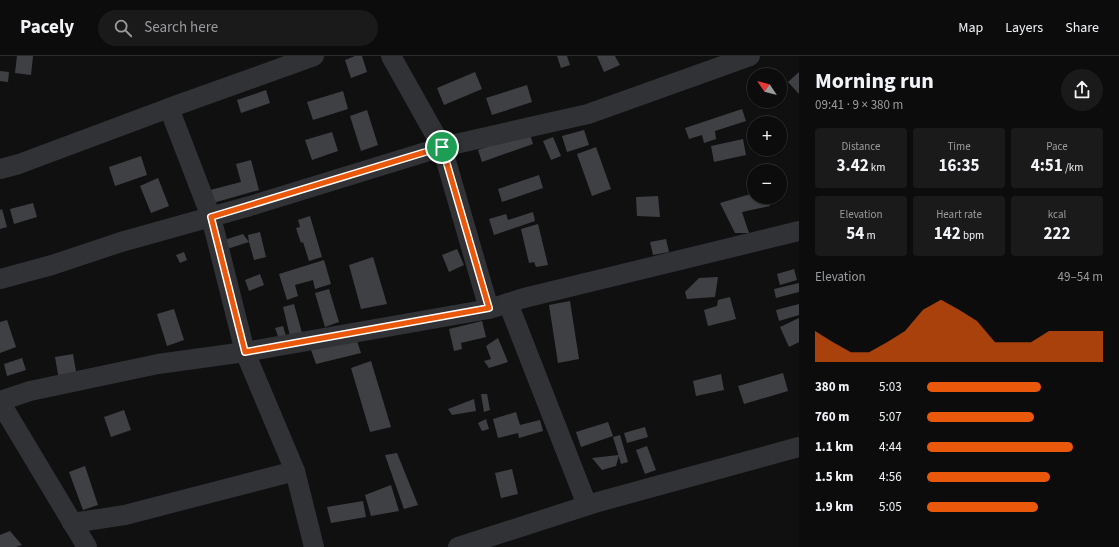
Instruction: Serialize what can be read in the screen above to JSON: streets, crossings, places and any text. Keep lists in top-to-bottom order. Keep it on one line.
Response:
{"north":"top left","page":{"header":"Pacely","search":"Search here","nav":["Map","Layers","Share"],"heading":["Morning run","09:41 · 9 × 380 m"],"map_buttons":["+","−"],"stats":[["Distance","3.42 km"],["Time","16:35"],["Pace","4:51 /km"],["Elevation","54 m"],["Heart rate","142 bpm"],["kcal","222"]],"chart":["Elevation","49–54 m"],"list":[{"name":"380 m","note":"5:03"},{"name":"760 m","note":"5:07"},{"name":"1.1 km","note":"4:44"},{"name":"1.5 km","note":"4:56"},{"name":"1.9 km","note":"5:05"}]}}
